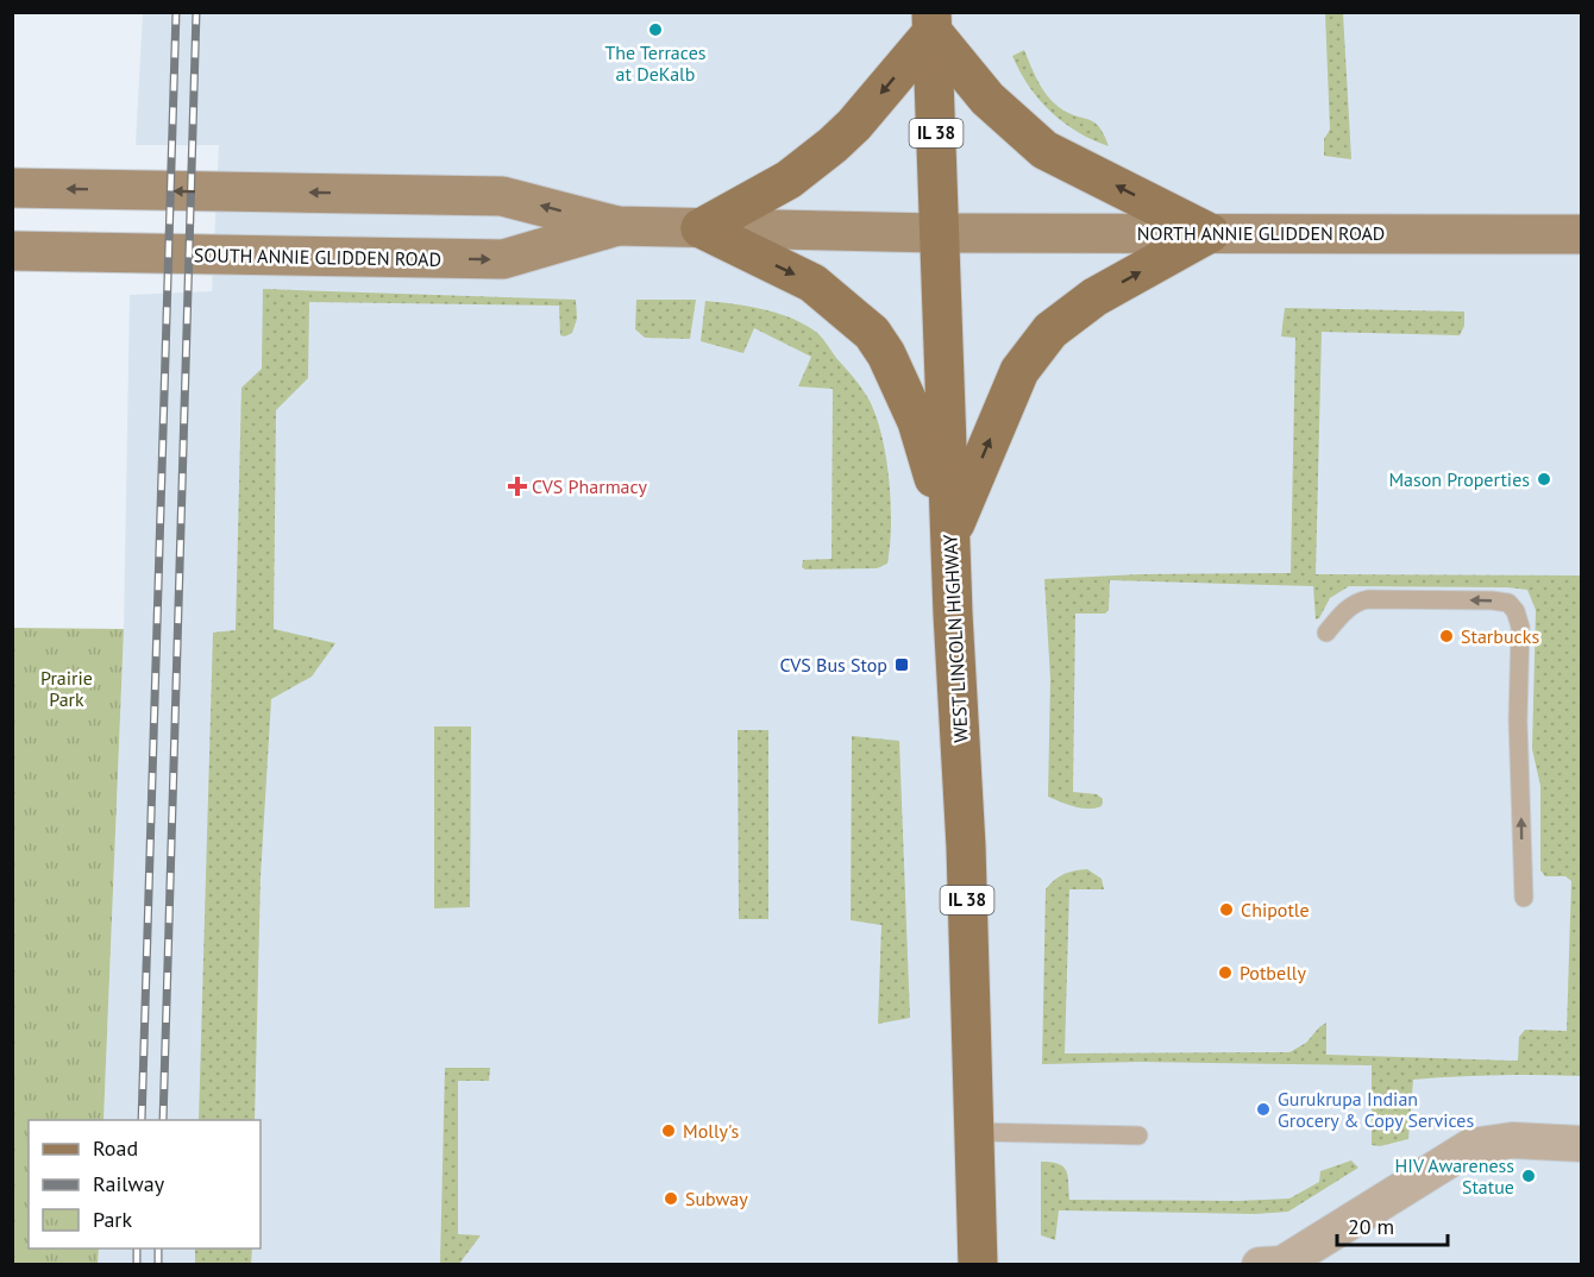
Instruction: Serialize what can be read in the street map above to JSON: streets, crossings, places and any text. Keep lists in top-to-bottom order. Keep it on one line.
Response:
{"streets":{"main road":["IL 38","NORTH ANNIE GLIDDEN ROAD","SOUTH ANNIE GLIDDEN ROAD","WEST LINCOLN HIGHWAY"]},"crossings":[["NORTH ANNIE GLIDDEN ROAD","SOUTH ANNIE GLIDDEN ROAD"],["NORTH ANNIE GLIDDEN ROAD","WEST LINCOLN HIGHWAY"],["SOUTH ANNIE GLIDDEN ROAD","WEST LINCOLN HIGHWAY"]],"parks":["Prairie Park"],"places":{"other":["The Terraces at DeKalb","Mason Properties","Starbucks","Chipotle","Potbelly","Gurukrupa Indian Grocery & Copy Services","Molly's","HIV Awareness Statue","Subway"],"health":["CVS Pharmacy"],"transit":["CVS Bus Stop"]},"legend":["Road","Railway","Park"],"scale_bar":"20 m"}
